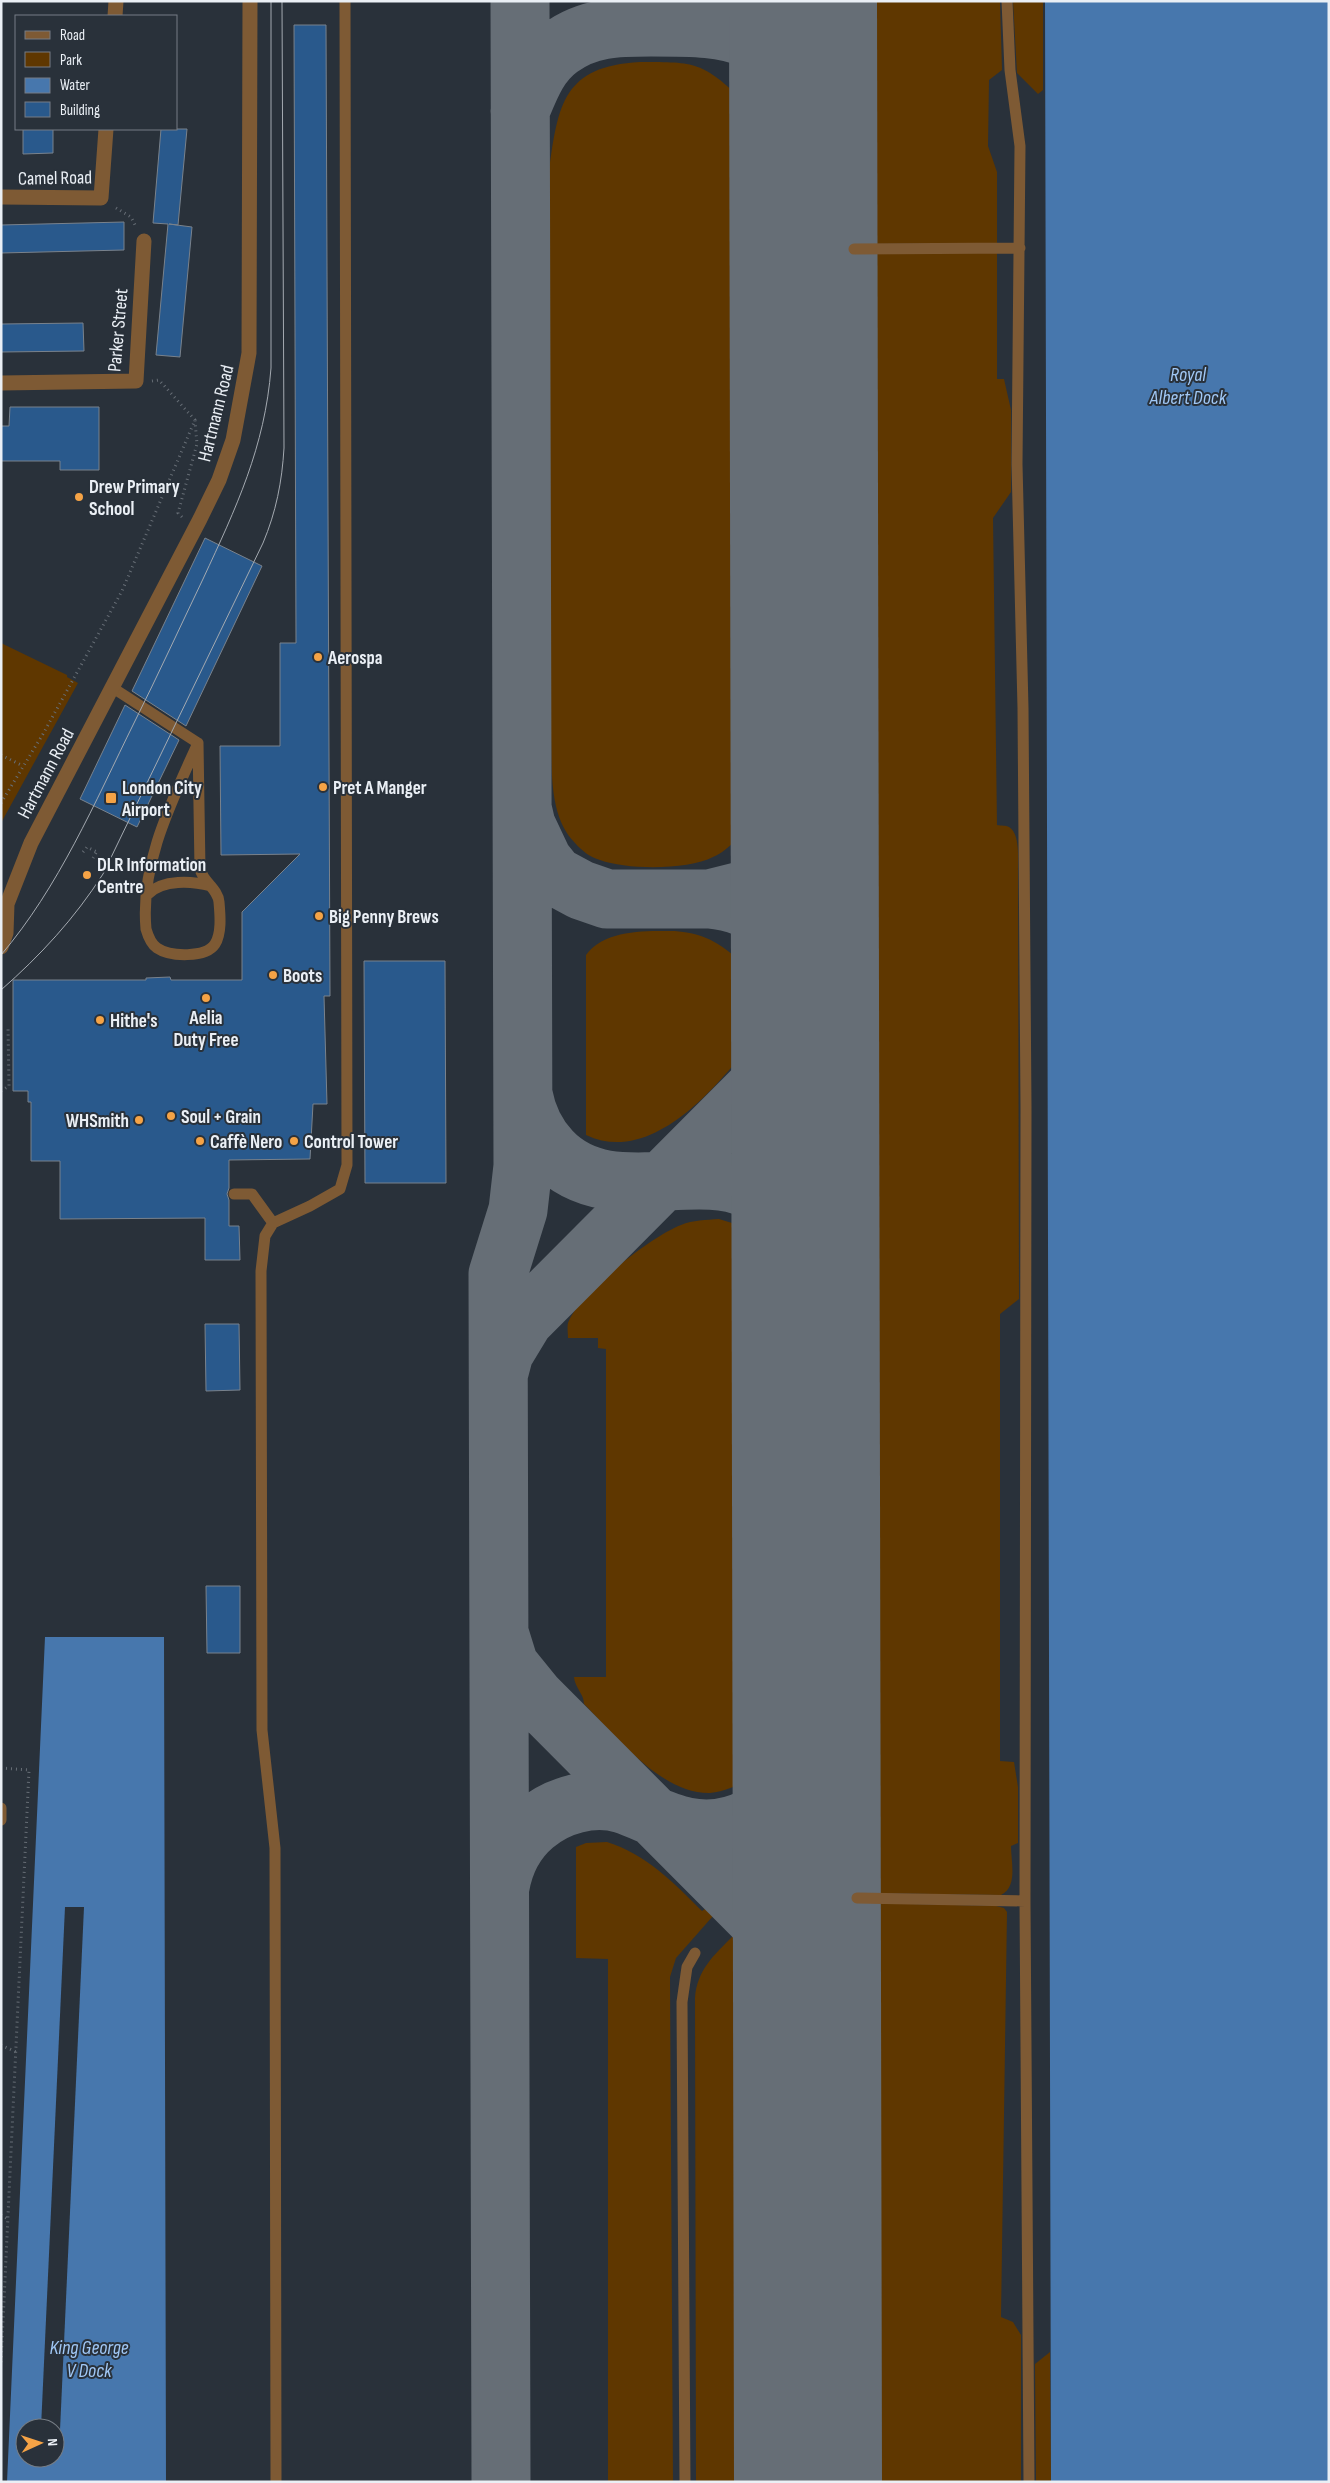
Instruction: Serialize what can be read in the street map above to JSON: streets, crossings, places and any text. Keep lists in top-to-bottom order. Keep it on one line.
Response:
{"streets":{"street":["Camel Road","Parker Street","Hartmann Road"]},"water":["Royal Albert Dock","King George V Dock"],"places":{"other":["Drew Primary School","Aerospa","Pret A Manger","DLR Information Centre","Big Penny Brews","Boots","Aelia Duty Free","Hithe's","Soul + Grain","WHSmith","Caffè Nero","Control Tower"],"transit":["London City Airport"]},"legend":["Road","Park","Water","Building"],"north":"right"}
